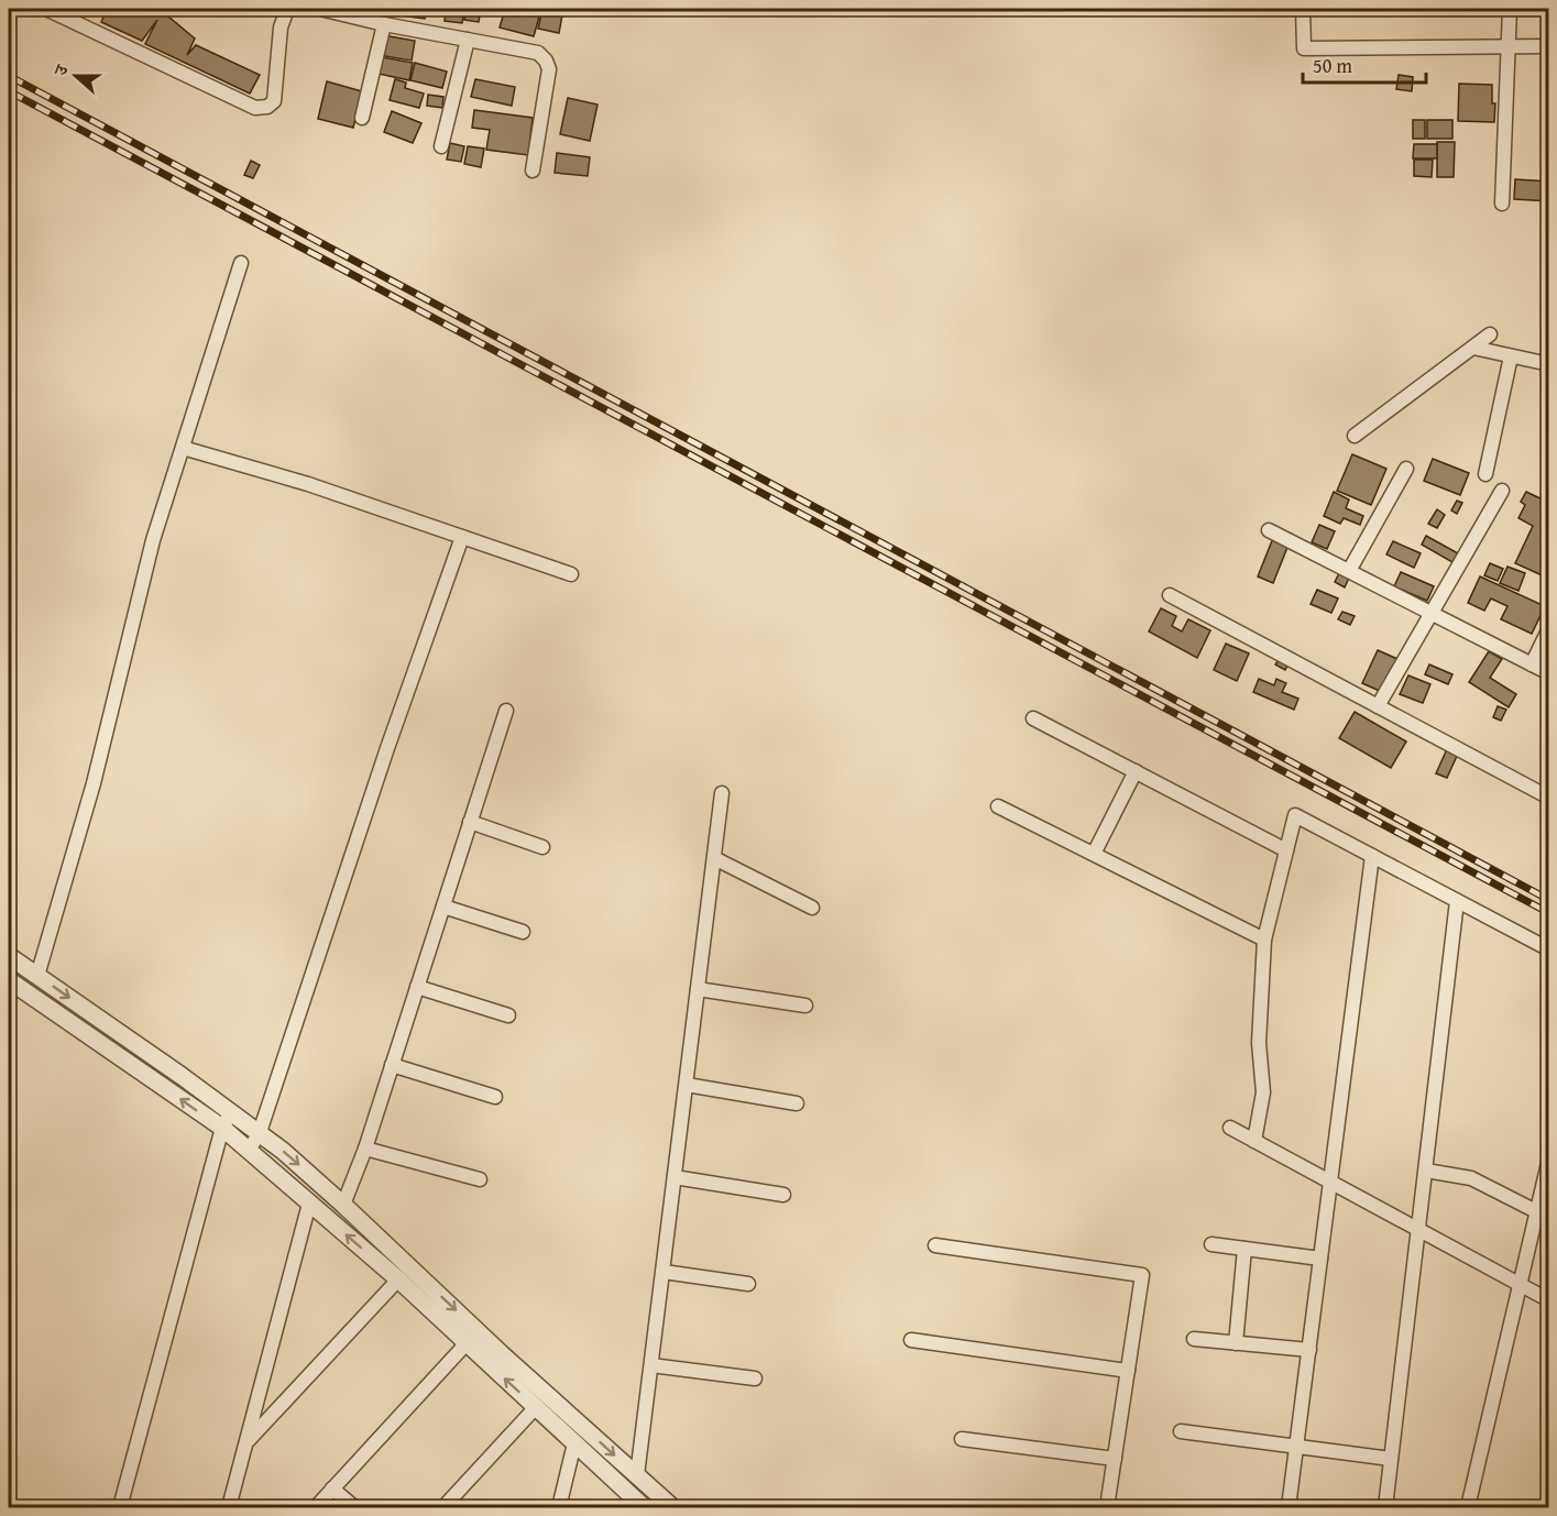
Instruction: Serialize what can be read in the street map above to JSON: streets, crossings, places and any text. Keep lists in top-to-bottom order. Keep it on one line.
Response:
{"scale_bar":"50 m","north":"left"}
